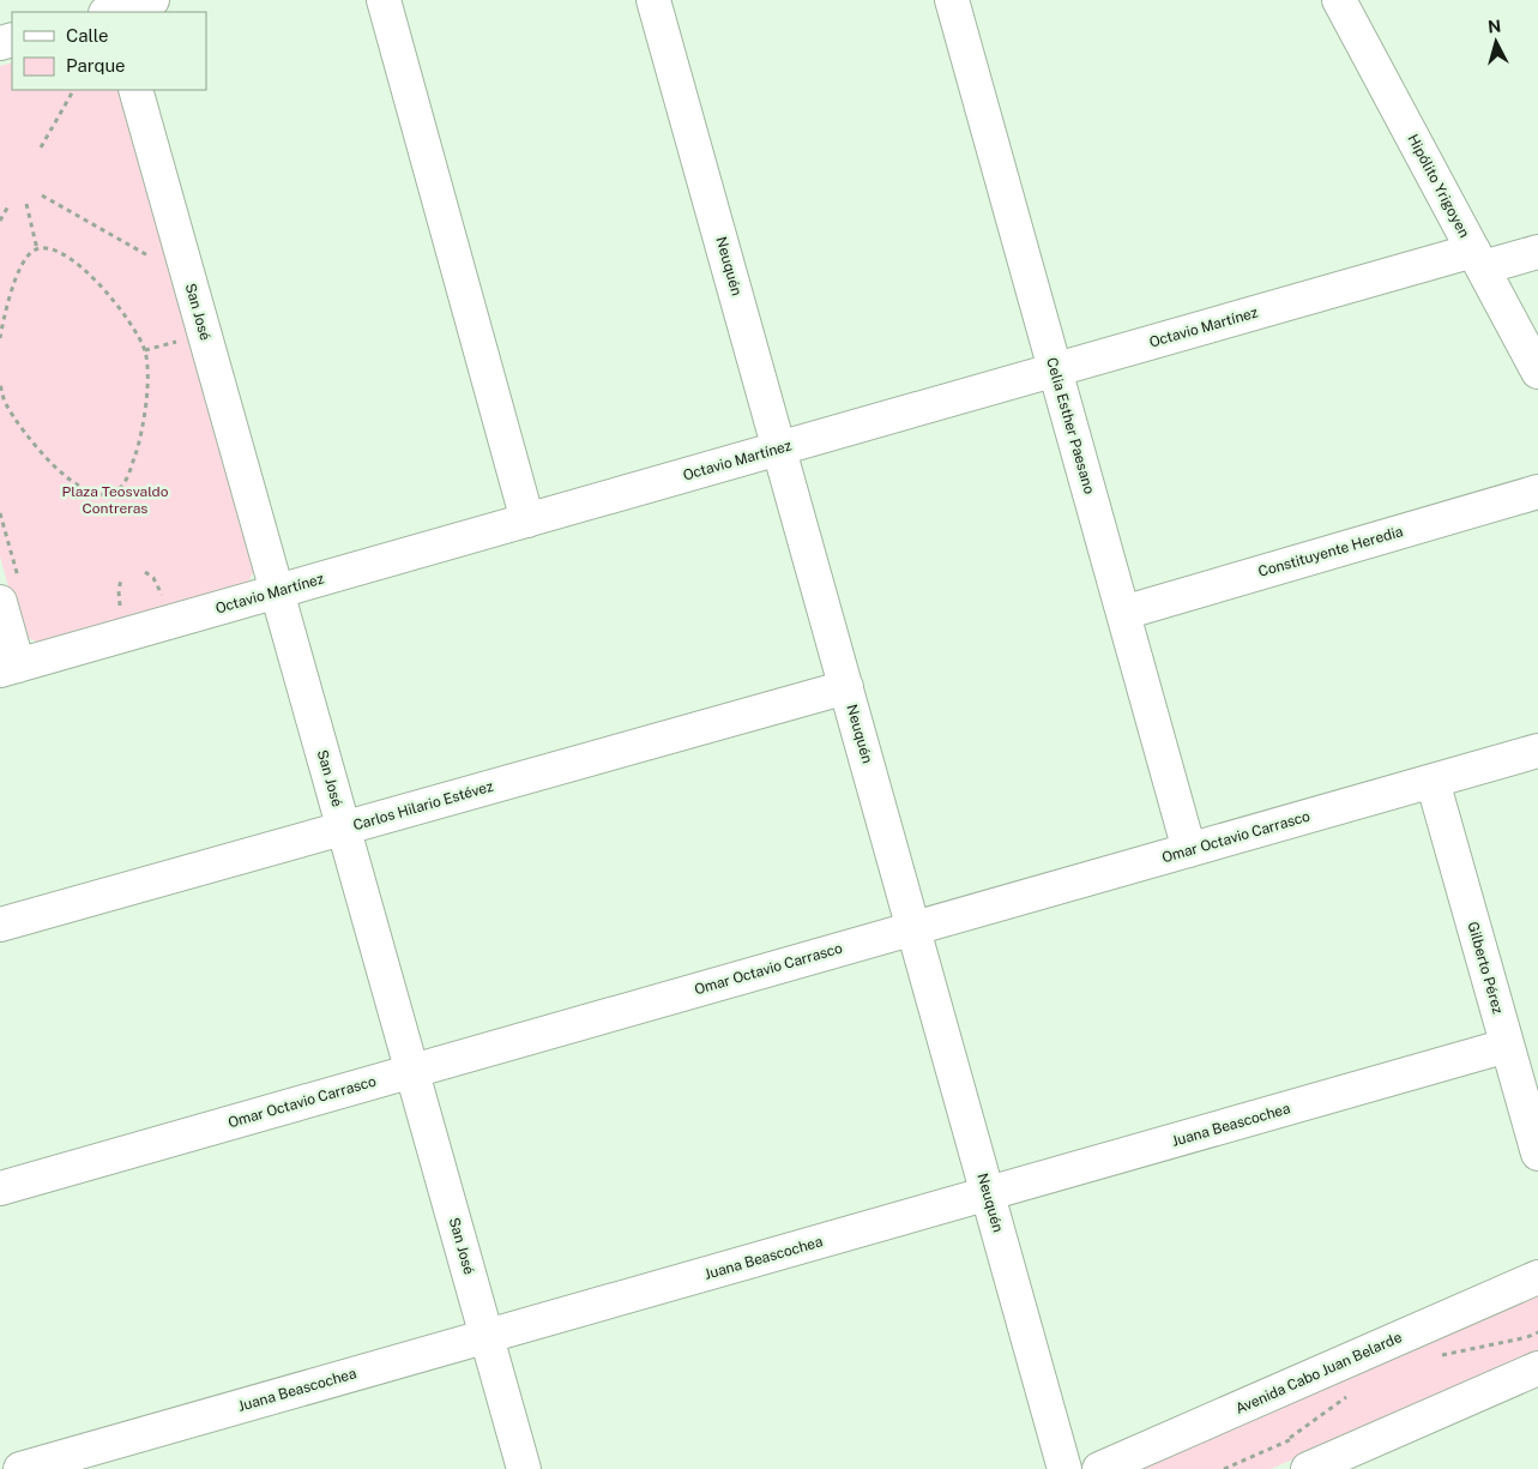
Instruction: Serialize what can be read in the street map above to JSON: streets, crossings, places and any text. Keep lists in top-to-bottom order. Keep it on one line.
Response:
{"streets":{"street":["Hipólito Yrigoyen","Neuquén","San José","Octavio Martínez","Celia Esther Paesano","Constituyente Heredia","Carlos Hilario Estévez","Omar Octavio Carrasco","Gilberto Pérez","Juana Beascochea","Avenida Cabo Juan Belarde"]},"crossings":[["Hipólito Yrigoyen","Octavio Martínez"],["Neuquén","Octavio Martínez"],["Neuquén","Carlos Hilario Estévez"],["Neuquén","Omar Octavio Carrasco"],["Neuquén","Juana Beascochea"],["San José","Octavio Martínez"],["San José","Carlos Hilario Estévez"],["San José","Omar Octavio Carrasco"],["San José","Juana Beascochea"],["Octavio Martínez","Celia Esther Paesano"],["Celia Esther Paesano","Constituyente Heredia"],["Celia Esther Paesano","Omar Octavio Carrasco"],["Omar Octavio Carrasco","Gilberto Pérez"],["Gilberto Pérez","Juana Beascochea"]],"parks":["Plaza Teosvaldo Contreras"],"legend":["Calle","Parque"],"north":"top"}
